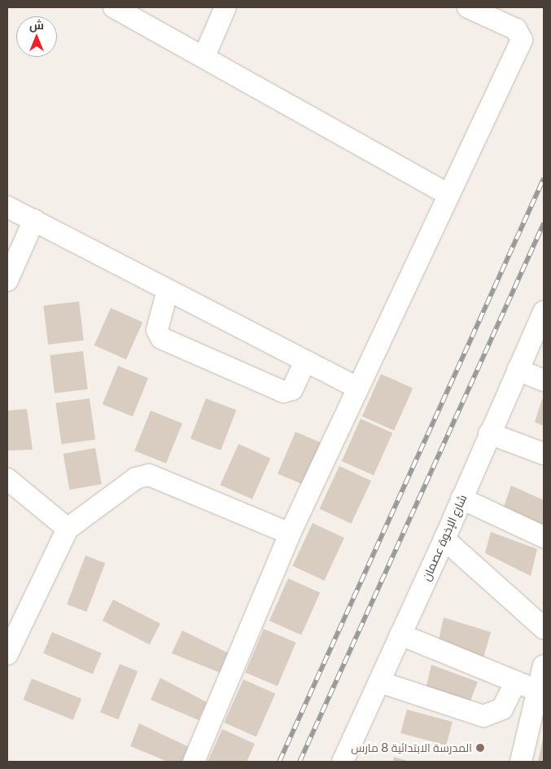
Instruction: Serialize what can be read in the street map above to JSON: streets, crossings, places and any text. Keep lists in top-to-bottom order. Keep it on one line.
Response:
{"streets":{"street":["شارع الإخوة عصمان"]},"places":["المدرسة الابتدائية 8 مارس"],"north":"top"}
